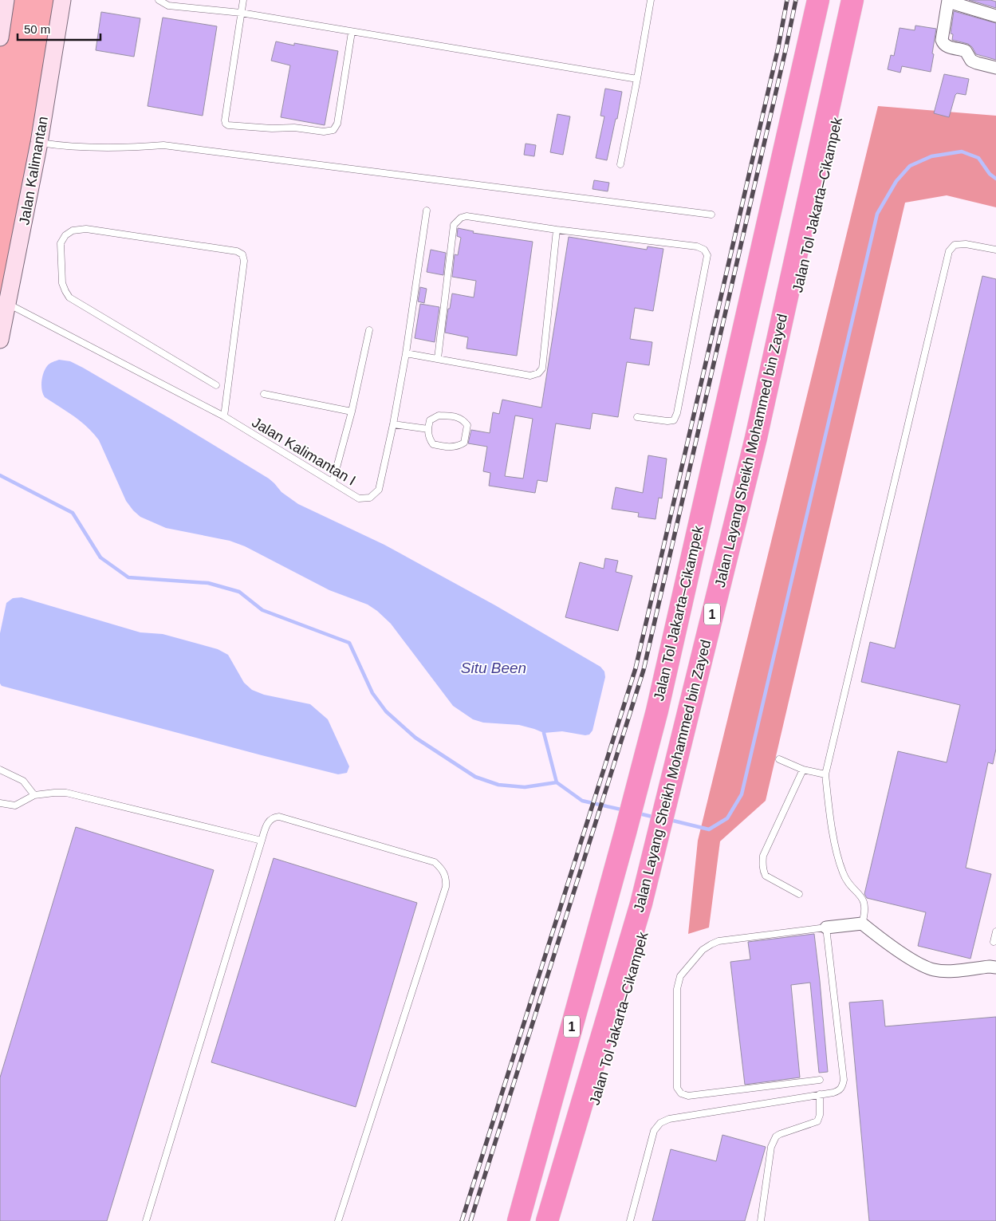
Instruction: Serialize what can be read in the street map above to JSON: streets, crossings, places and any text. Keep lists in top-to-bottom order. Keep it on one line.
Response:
{"streets":{"highway":["Jalan Tol Jakarta–Cikampek","Jalan Layang Sheikh Mohammed bin Zayed","1"],"street":["Jalan Kalimantan"],"lane":["Jalan Kalimantan I"]},"crossings":[["Jalan Kalimantan","Jalan Kalimantan I"]],"water":["Situ Been"],"scale_bar":"50 m"}
